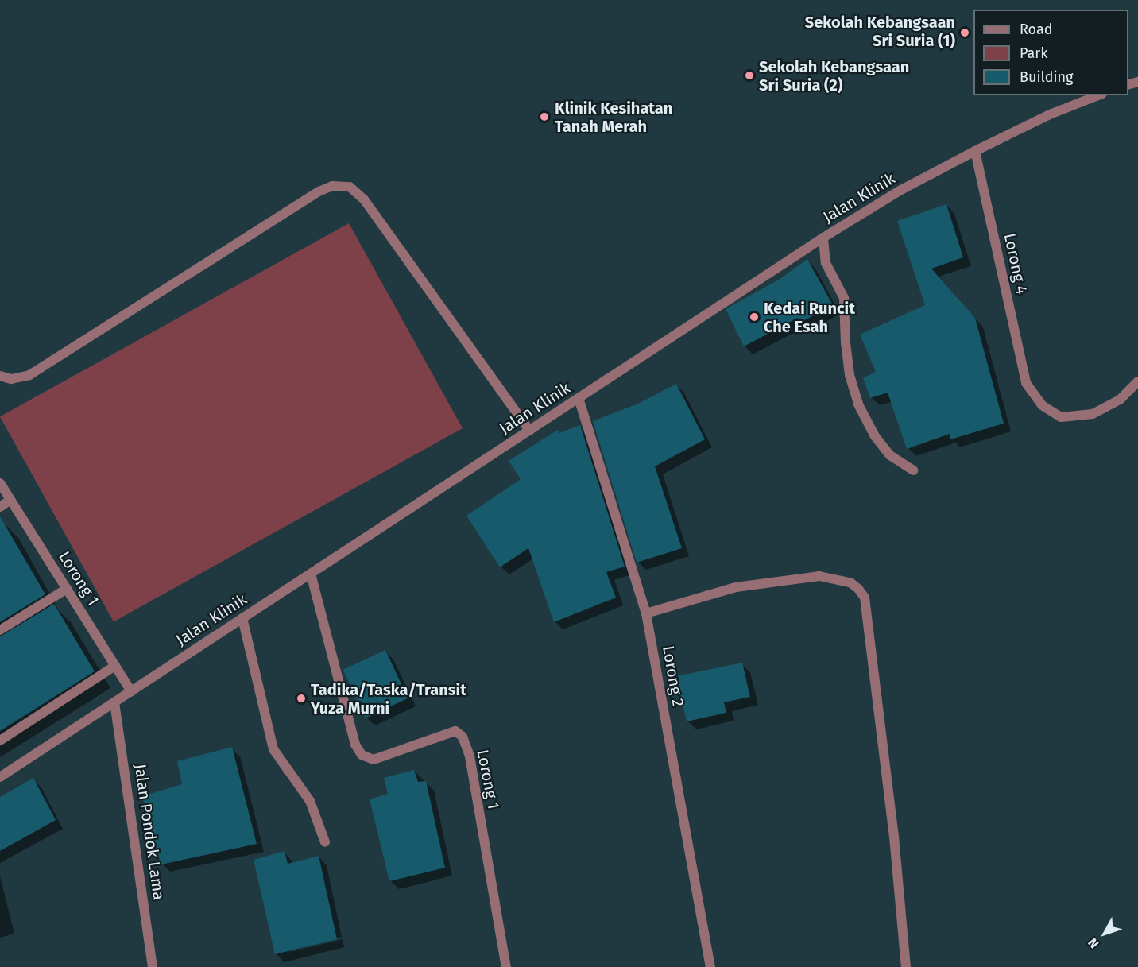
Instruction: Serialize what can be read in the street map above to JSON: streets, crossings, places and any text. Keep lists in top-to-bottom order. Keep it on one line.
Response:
{"streets":{"street":["Jalan Klinik","Lorong 4","Lorong 1","Lorong 2","Jalan Pondok Lama"]},"crossings":[["Jalan Klinik","Lorong 4"],["Jalan Klinik","Lorong 1"],["Jalan Klinik","Lorong 2"],["Jalan Klinik","Jalan Pondok Lama"]],"places":["Sekolah Kebangsaan Sri Suria (1)","Sekolah Kebangsaan Sri Suria (2)","Klinik Kesihatan Tanah Merah","Kedai Runcit Che Esah","Tadika/Taska/Transit Yuza Murni"],"legend":["Road","Park","Building"],"north":"bottom left"}
